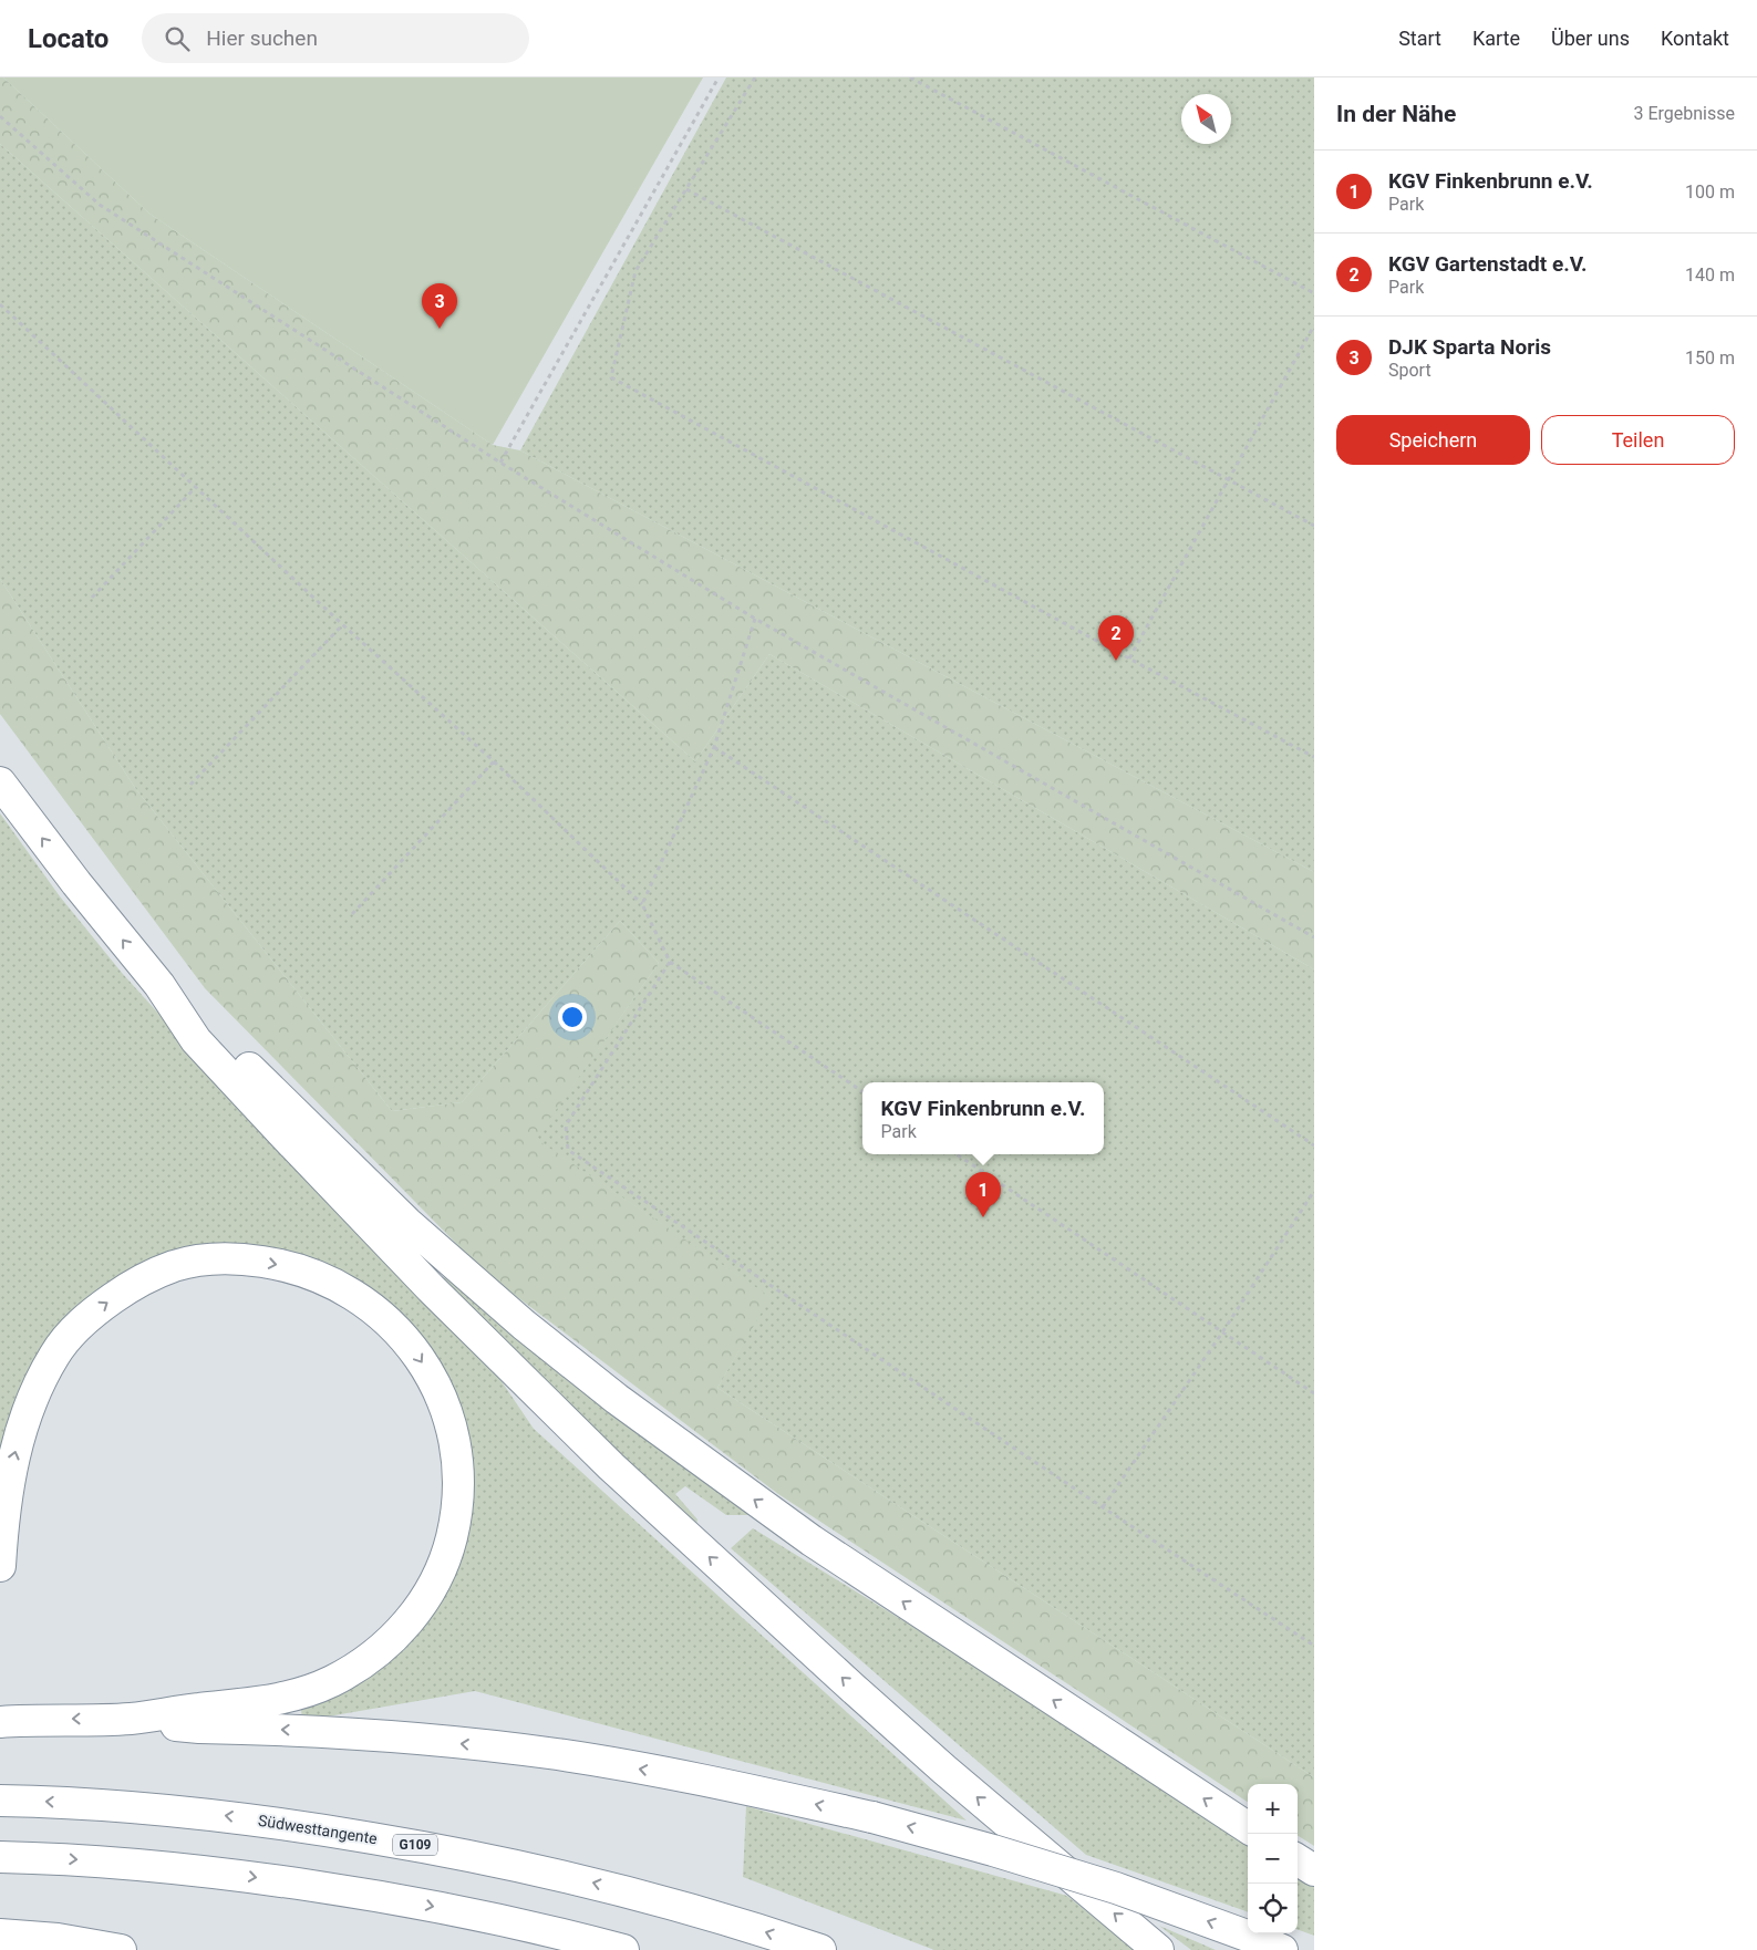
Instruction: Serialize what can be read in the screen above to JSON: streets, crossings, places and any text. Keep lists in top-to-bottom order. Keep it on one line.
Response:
{"streets":{"highway":["Südwesttangente","G109"]},"north":"top left","page":{"header":"Locato","search":"Hier suchen","nav":["Start","Karte","Über uns","Kontakt"],"heading":["In der Nähe","3 Ergebnisse"],"list":[{"mark":"1","name":"KGV Finkenbrunn e.V.","note":"Park","value":"100 m"},{"mark":"2","name":"KGV Gartenstadt e.V.","note":"Park","value":"140 m"},{"mark":"3","name":"DJK Sparta Noris","note":"Sport","value":"150 m"}],"pins":["3","2","1"],"buttons":["Speichern","Teilen"],"popup":["KGV Finkenbrunn e.V.","Park"],"map_buttons":["+","−"]}}
